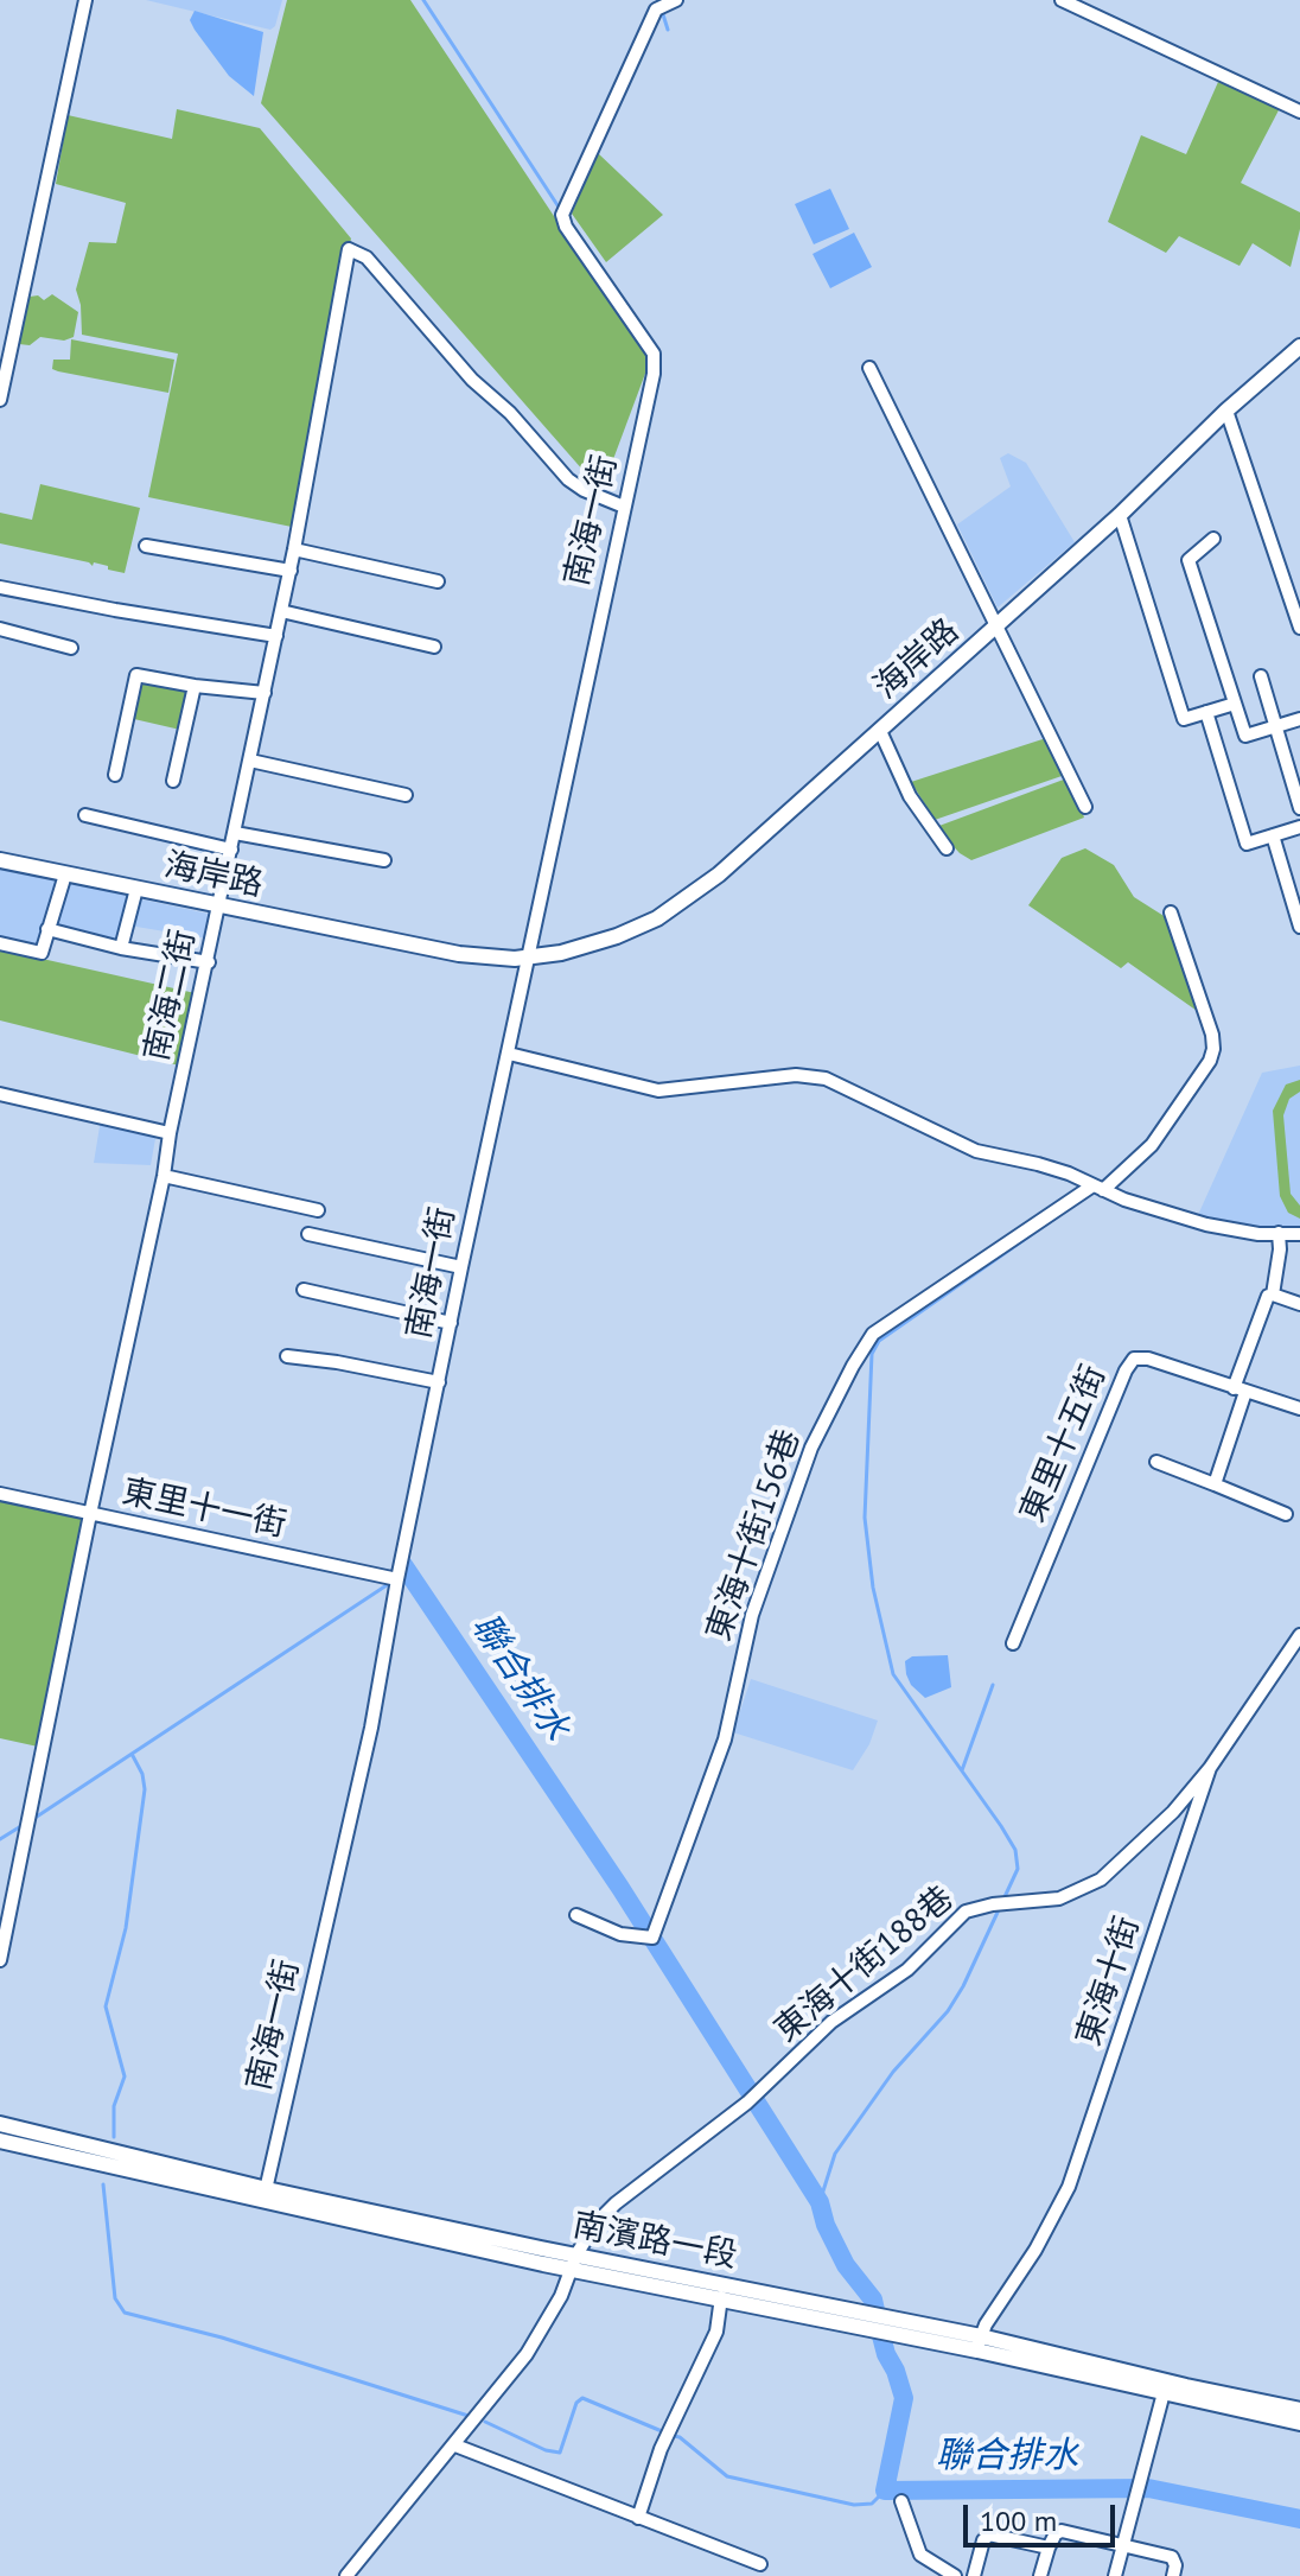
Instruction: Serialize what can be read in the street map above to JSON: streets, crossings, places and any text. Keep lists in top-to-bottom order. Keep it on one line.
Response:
{"streets":{"main road":["海岸路","南濱路一段"],"street":["南海一街","南海二街","東里十五街","東里十一街","東海十街156巷","東海十街188巷","東海十街"]},"crossings":[["南海一街","海岸路"],["南海一街","南海二街"],["南海一街","東里十一街"],["南海一街","南濱路一段"],["海岸路","南海二街"],["南海二街","東里十一街"],["東海十街188巷","東海十街"],["東海十街188巷","南濱路一段"],["東海十街","南濱路一段"]],"water":["聯合排水"],"scale_bar":"100 m"}
